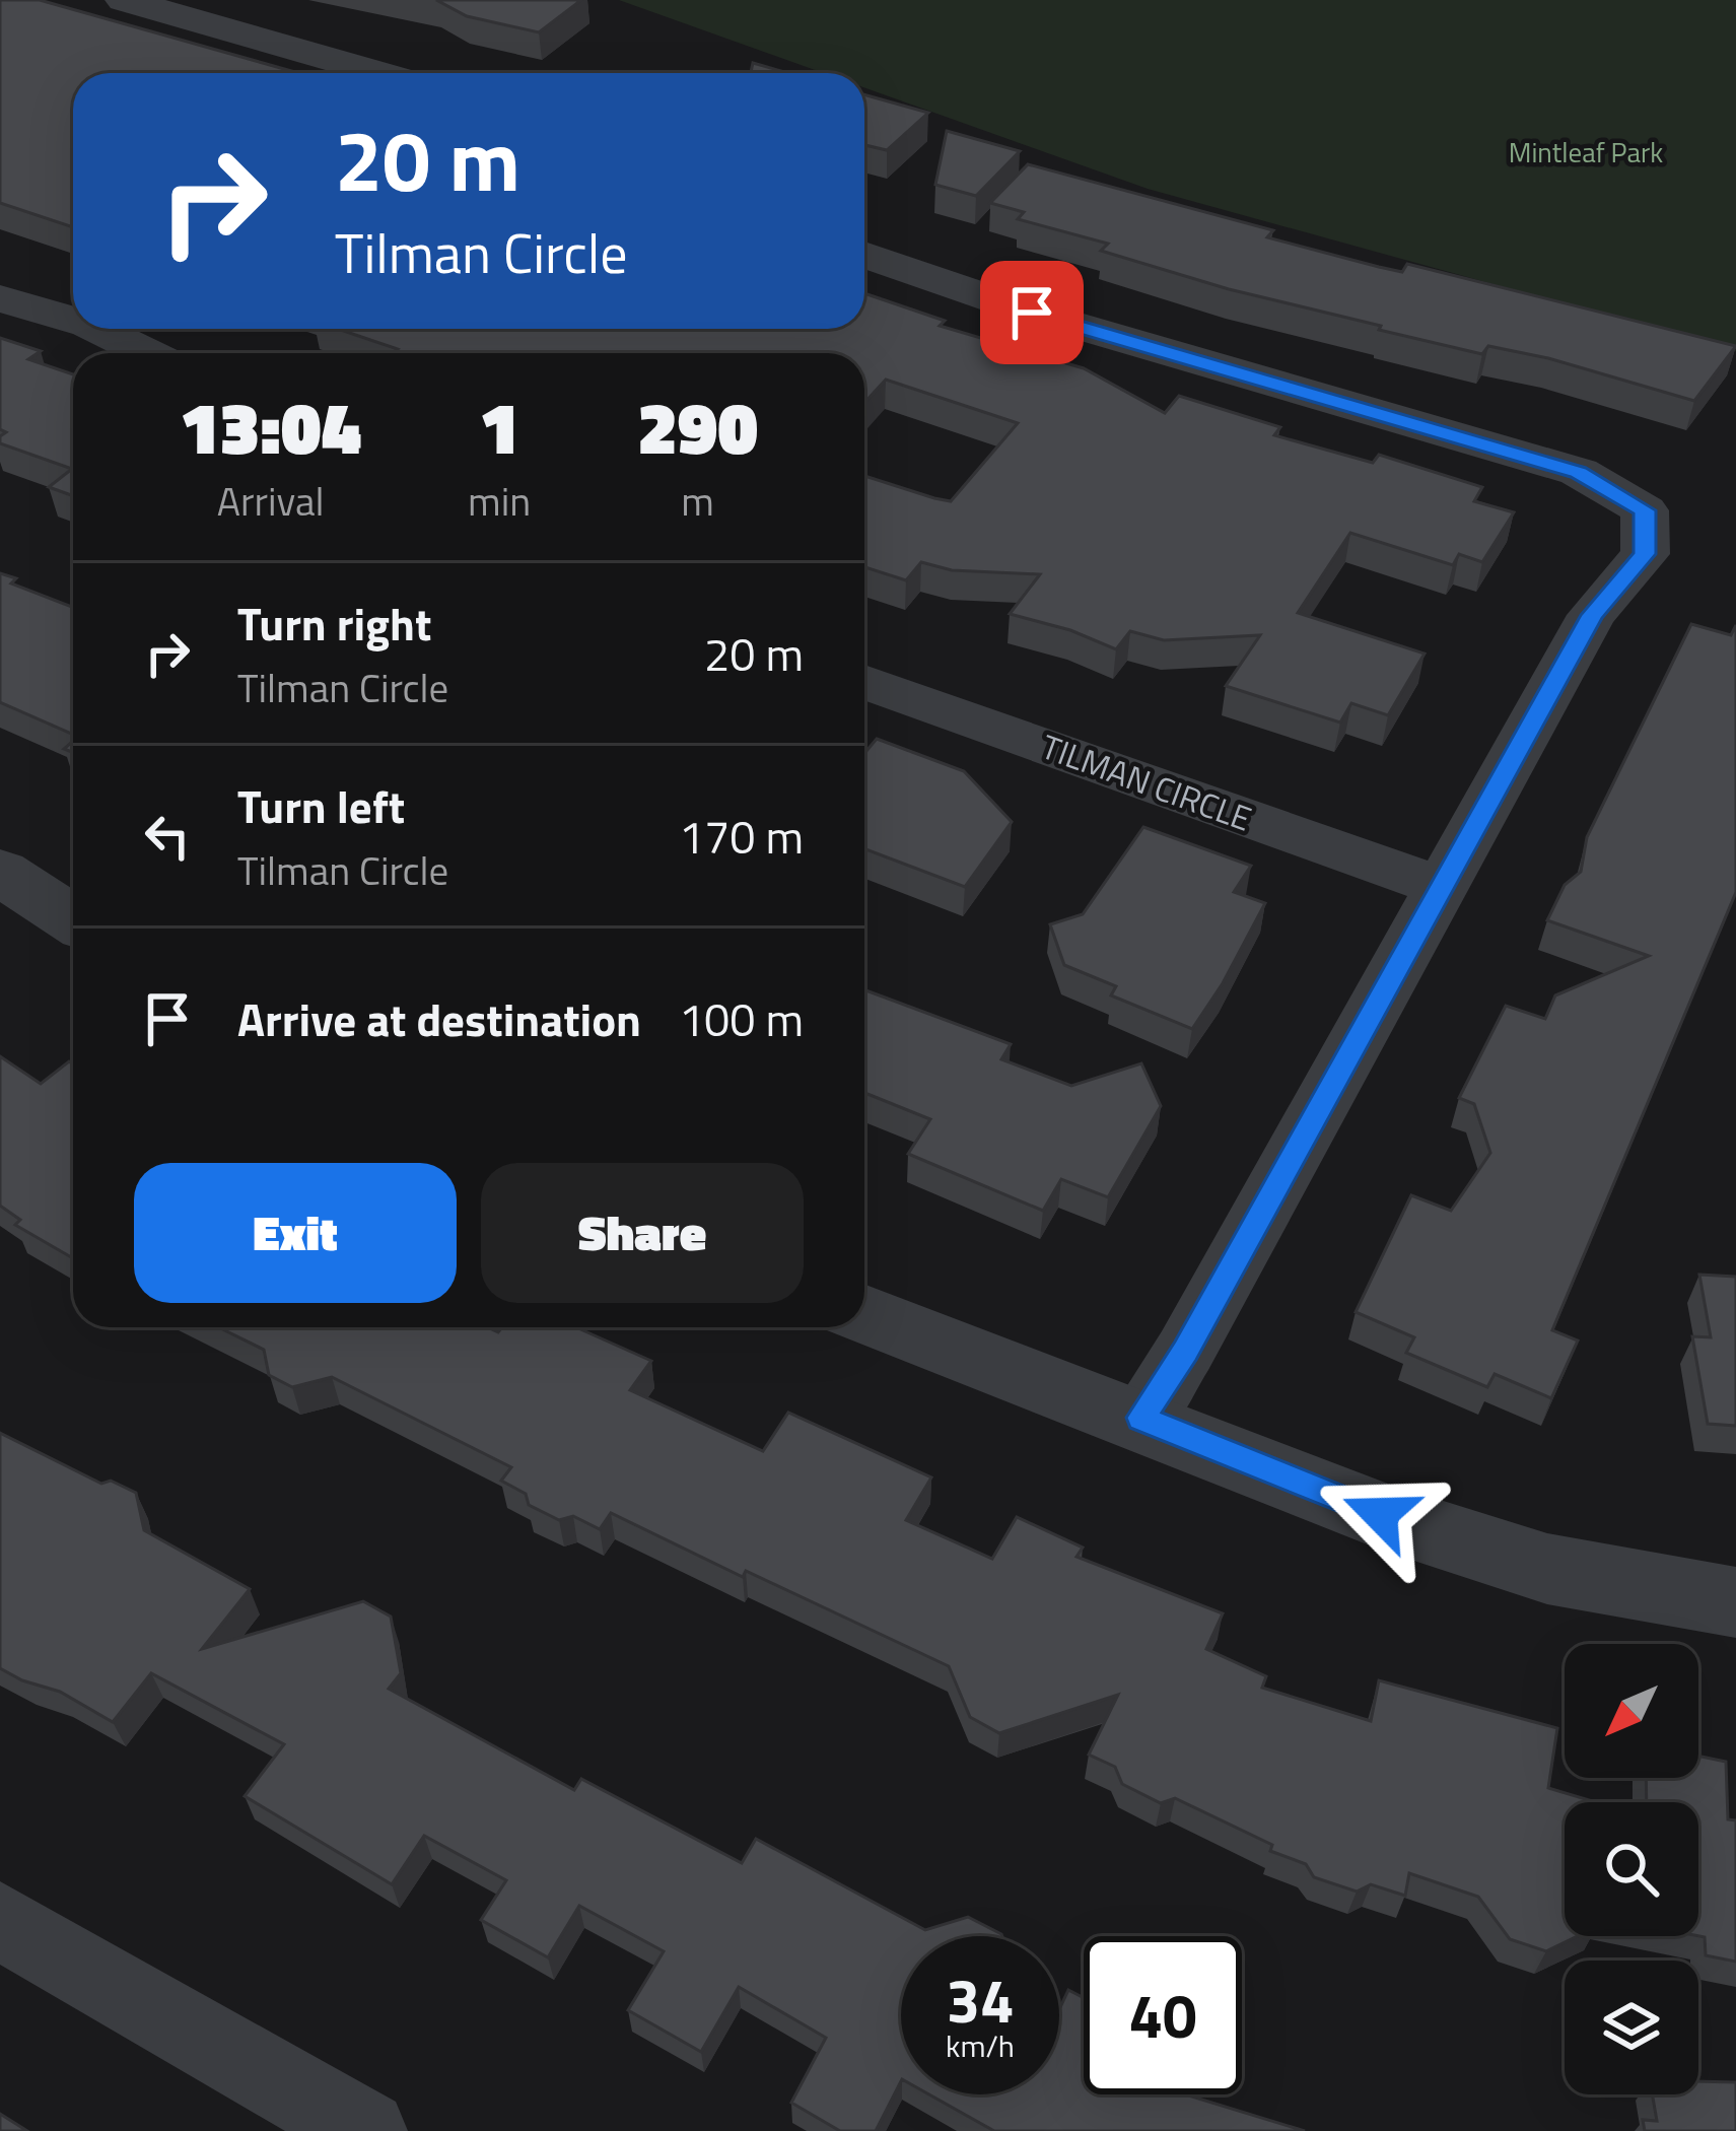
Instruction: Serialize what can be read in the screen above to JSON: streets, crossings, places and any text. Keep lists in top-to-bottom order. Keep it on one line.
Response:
{"streets":{"street":["TILMAN CIRCLE"]},"parks":["Mintleaf Park"],"north":"bottom left","page":{"turn":["20 m","Tilman Circle"],"eta":["13:04","Arrival","1","min","290","m"],"list":[{"name":"Turn right","note":"Tilman Circle","value":"20 m"},{"name":"Turn left","note":"Tilman Circle","value":"170 m"},{"name":"Arrive at destination","value":"100 m"}],"buttons":["Exit","Share"],"speed":"34 km/h","limit":"40"}}
